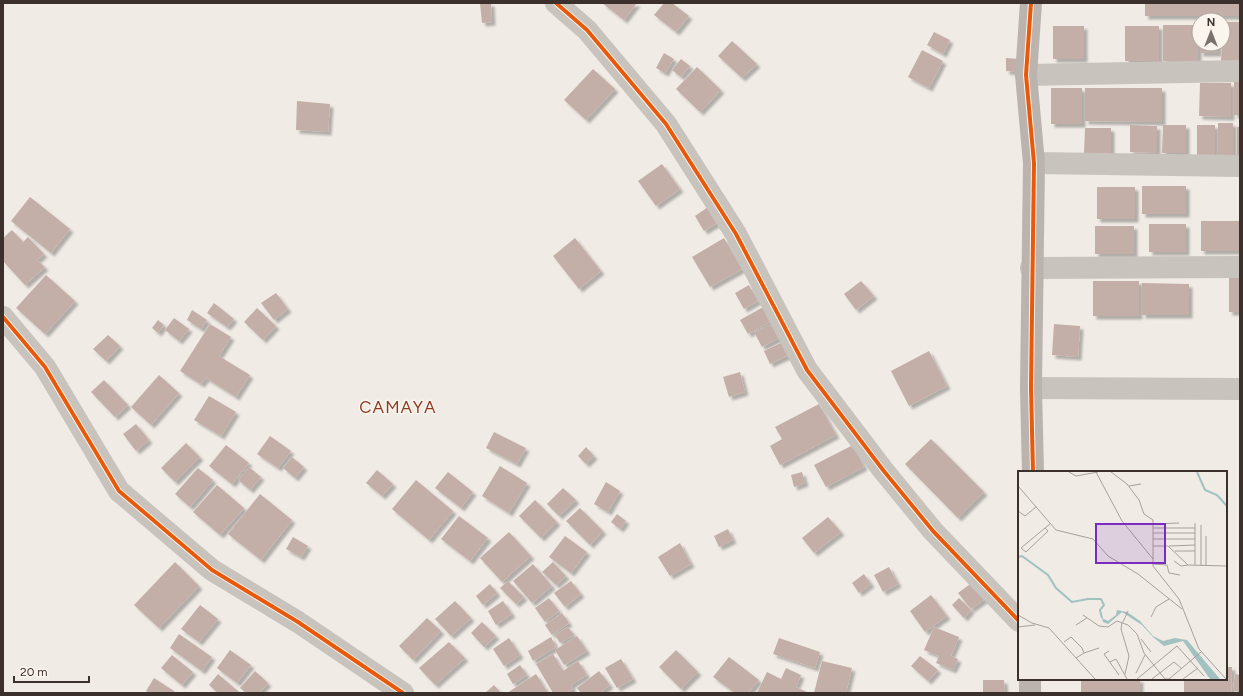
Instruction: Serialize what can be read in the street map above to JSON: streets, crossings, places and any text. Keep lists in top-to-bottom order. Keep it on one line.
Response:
{"districts":["CAMAYA"],"scale_bar":"20 m","north":"top"}
